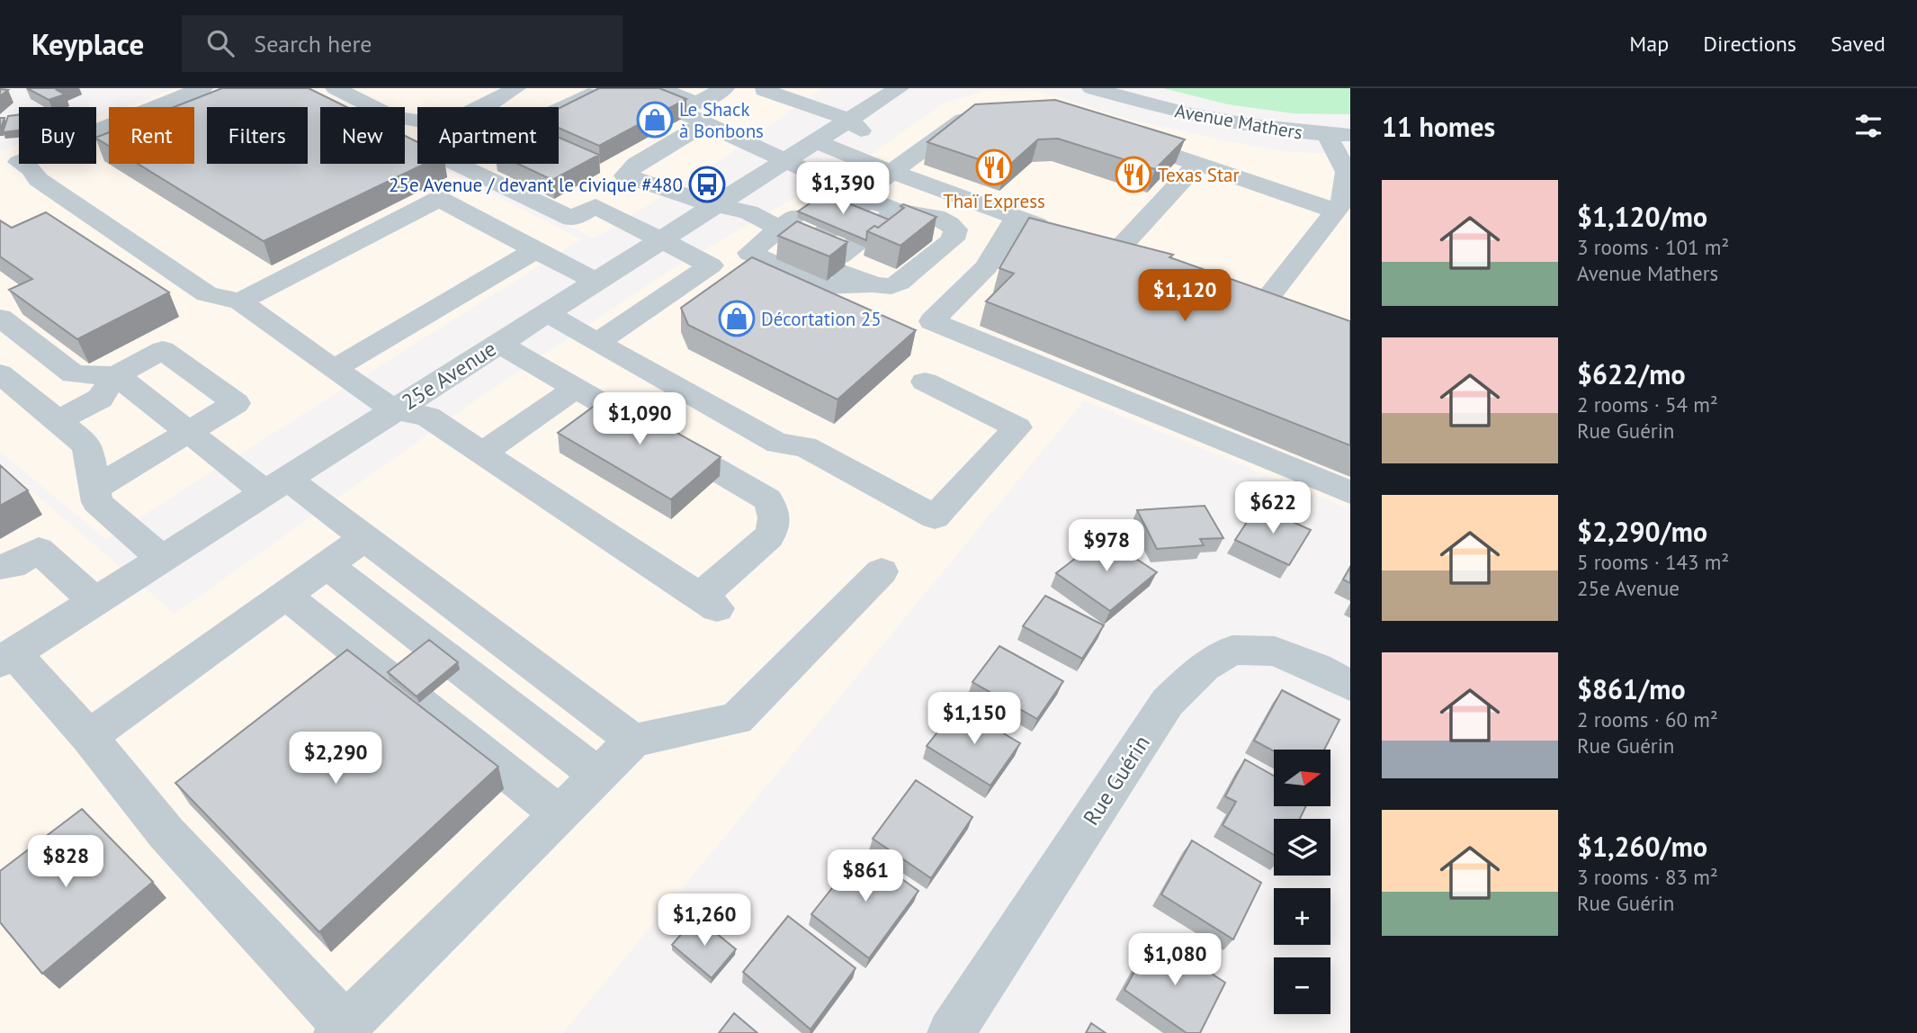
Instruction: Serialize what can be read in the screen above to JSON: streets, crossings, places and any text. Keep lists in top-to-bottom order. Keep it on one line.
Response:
{"streets":{"street":["Avenue Mathers","25e Avenue","Rue Guérin"]},"places":{"shop":["Le Shack à Bonbons","Décortation 25"],"restaurant":["Thaï Express","Texas Star"],"bus stop":["25e Avenue / devant le civique #480"]},"north":"right","page":{"header":"Keyplace","search":"Search here","nav":["Map","Directions","Saved"],"heading":"11 homes","chip":["Buy","Rent","Filters","New","Apartment"],"price":["$1,390","$1,120","$1,090","$622","$978","$1,150","$2,290","$828","$861","$1,260","$1,080"],"list":[{"name":"$1,120/mo","note":"3 rooms · 101 m² · Avenue Mathers"},{"name":"$622/mo","note":"2 rooms · 54 m² · Rue Guérin"},{"name":"$2,290/mo","note":"5 rooms · 143 m² · 25e Avenue"},{"name":"$861/mo","note":"2 rooms · 60 m² · Rue Guérin"},{"name":"$1,260/mo","note":"3 rooms · 83 m² · Rue Guérin"}],"map_buttons":["+","−"]}}
